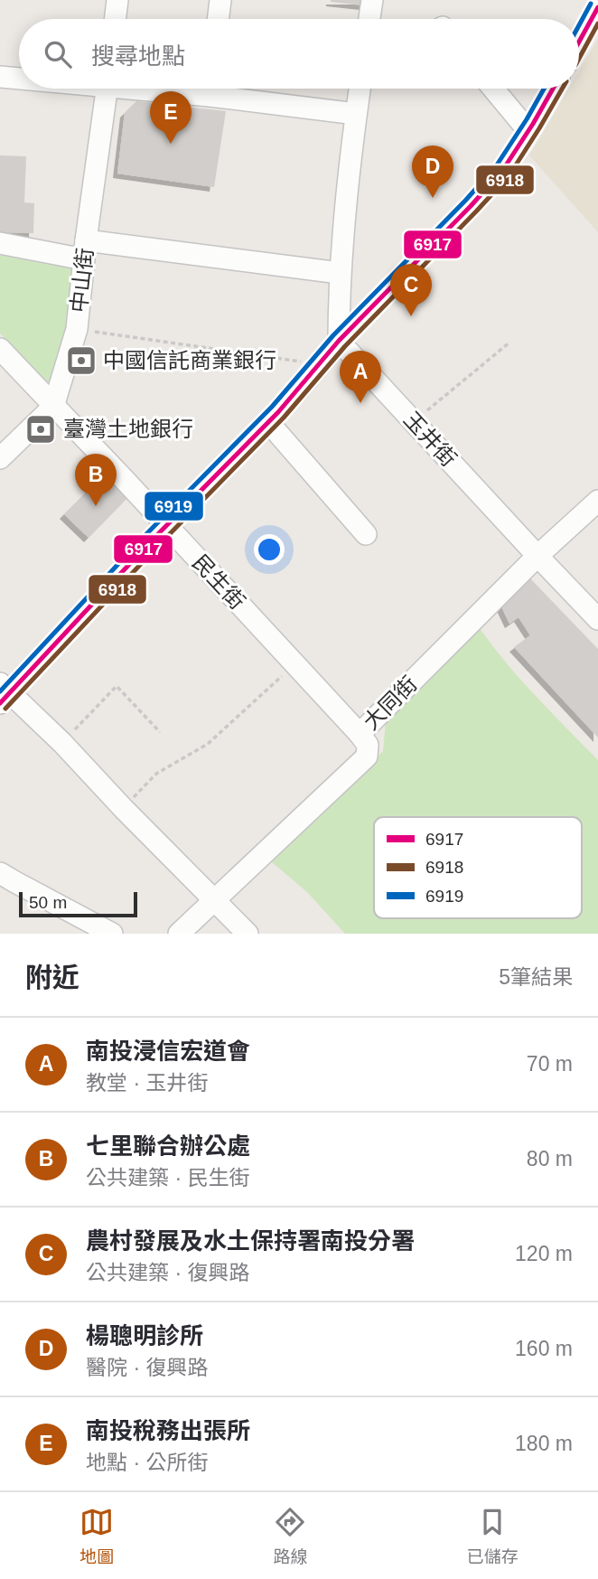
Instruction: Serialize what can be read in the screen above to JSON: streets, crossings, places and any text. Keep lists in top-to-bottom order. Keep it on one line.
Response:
{"streets":{"street":["中山街","玉井街","民生街","大同街"]},"crossings":[["中山街","民生街"],["玉井街","大同街"],["民生街","大同街"]],"places":{"bank":["中國信託商業銀行","臺灣土地銀行"]},"lines":["transit line 6919","transit line 6917","transit line 6918"],"legend":["6917","6918","6919"],"scale_bar":"50 m","page":{"search":"搜尋地點","pins":["E","D","C","A","B"],"scale":"50 m","heading":["附近","5筆結果"],"list":[{"mark":"A","name":"南投浸信宏道會","note":"教堂 · 玉井街","value":"70 m"},{"mark":"B","name":"七里聯合辦公處","note":"公共建築 · 民生街","value":"80 m"},{"mark":"C","name":"農村發展及水土保持署南投分署","note":"公共建築 · 復興路","value":"120 m"},{"mark":"D","name":"楊聰明診所","note":"醫院 · 復興路","value":"160 m"},{"mark":"E","name":"南投稅務出張所","note":"地點 · 公所街","value":"180 m"}],"nav":["地圖","路線","已儲存"]}}
